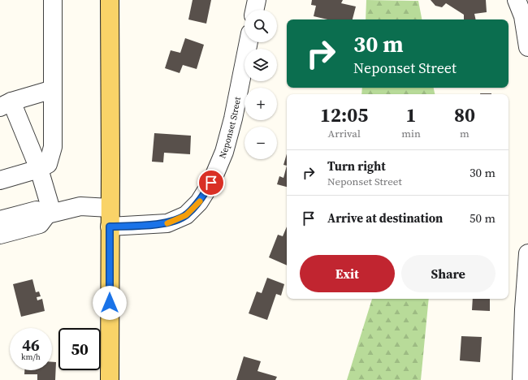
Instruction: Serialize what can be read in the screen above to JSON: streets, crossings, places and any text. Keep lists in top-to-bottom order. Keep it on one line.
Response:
{"streets":{"street":["Neponset Street"]},"page":{"map_buttons":["+","−"],"turn":["30 m","Neponset Street"],"eta":["12:05","Arrival","1","min","80","m"],"list":[{"name":"Turn right","note":"Neponset Street","value":"30 m"},{"name":"Arrive at destination","value":"50 m"}],"buttons":["Exit","Share"],"speed":"46 km/h","limit":"50"}}
